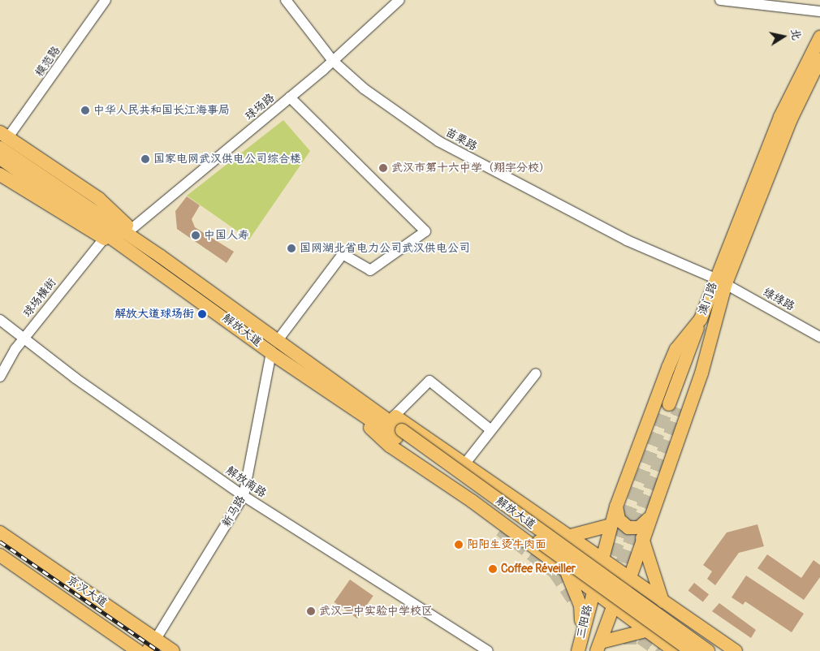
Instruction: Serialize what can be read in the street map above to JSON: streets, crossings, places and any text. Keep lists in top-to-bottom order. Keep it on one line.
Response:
{"streets":{"main road":["澳门路","解放大道","新马路","京汉大道","三阳路"],"street":["模范路","球场路","苗栗路","球场横街","绿缘路","解放南路"]},"crossings":[["模范路","解放大道"],["球场路","苗栗路"],["球场路","解放大道"],["苗栗路","澳门路"],["苗栗路","绿缘路"],["球场横街","解放大道"],["球场横街","解放南路"],["澳门路","绿缘路"],["澳门路","解放大道"],["澳门路","三阳路"],["解放大道","新马路"],["解放大道","三阳路"],["解放南路","新马路"],["新马路","京汉大道"]],"places":["中华人民共和国长江海事局","国家电网武汉供电公司综合楼","武汉市第十六中学（翔宇分校）","中国人寿","国网湖北省电力公司武汉供电公司","解放大道球场街","阳阳生烫牛肉面","Coffee Réveiller","武汉二中实验中学校区"],"north":"right"}
